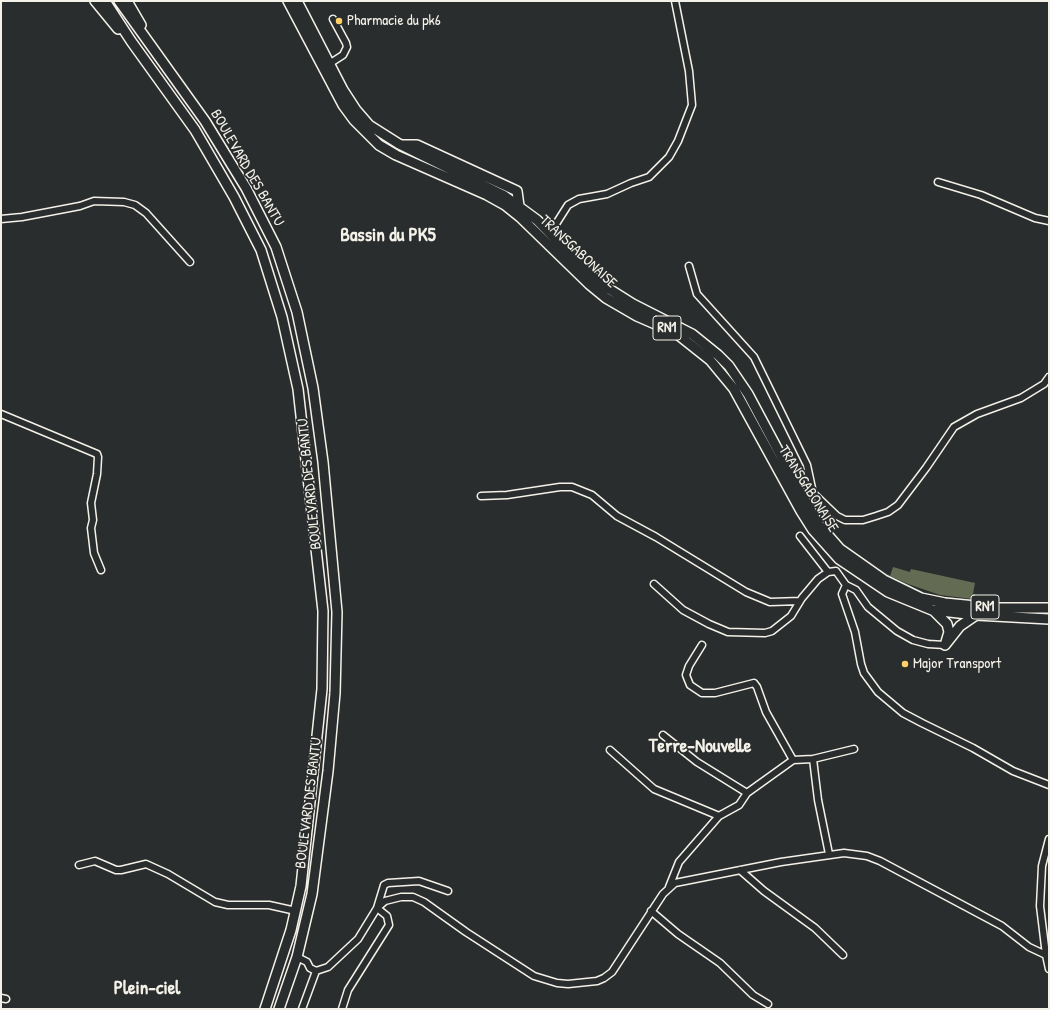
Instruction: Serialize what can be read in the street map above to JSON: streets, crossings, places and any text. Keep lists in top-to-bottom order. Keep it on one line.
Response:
{"streets":{"highway":["BOULEVARD DES BANTU","TRANSGABONAISE","RN1"]},"districts":["Bassin du PK5","Terre-Nouvelle","Plein-ciel"],"places":["Pharmacie du pk6","Major Transport"]}
